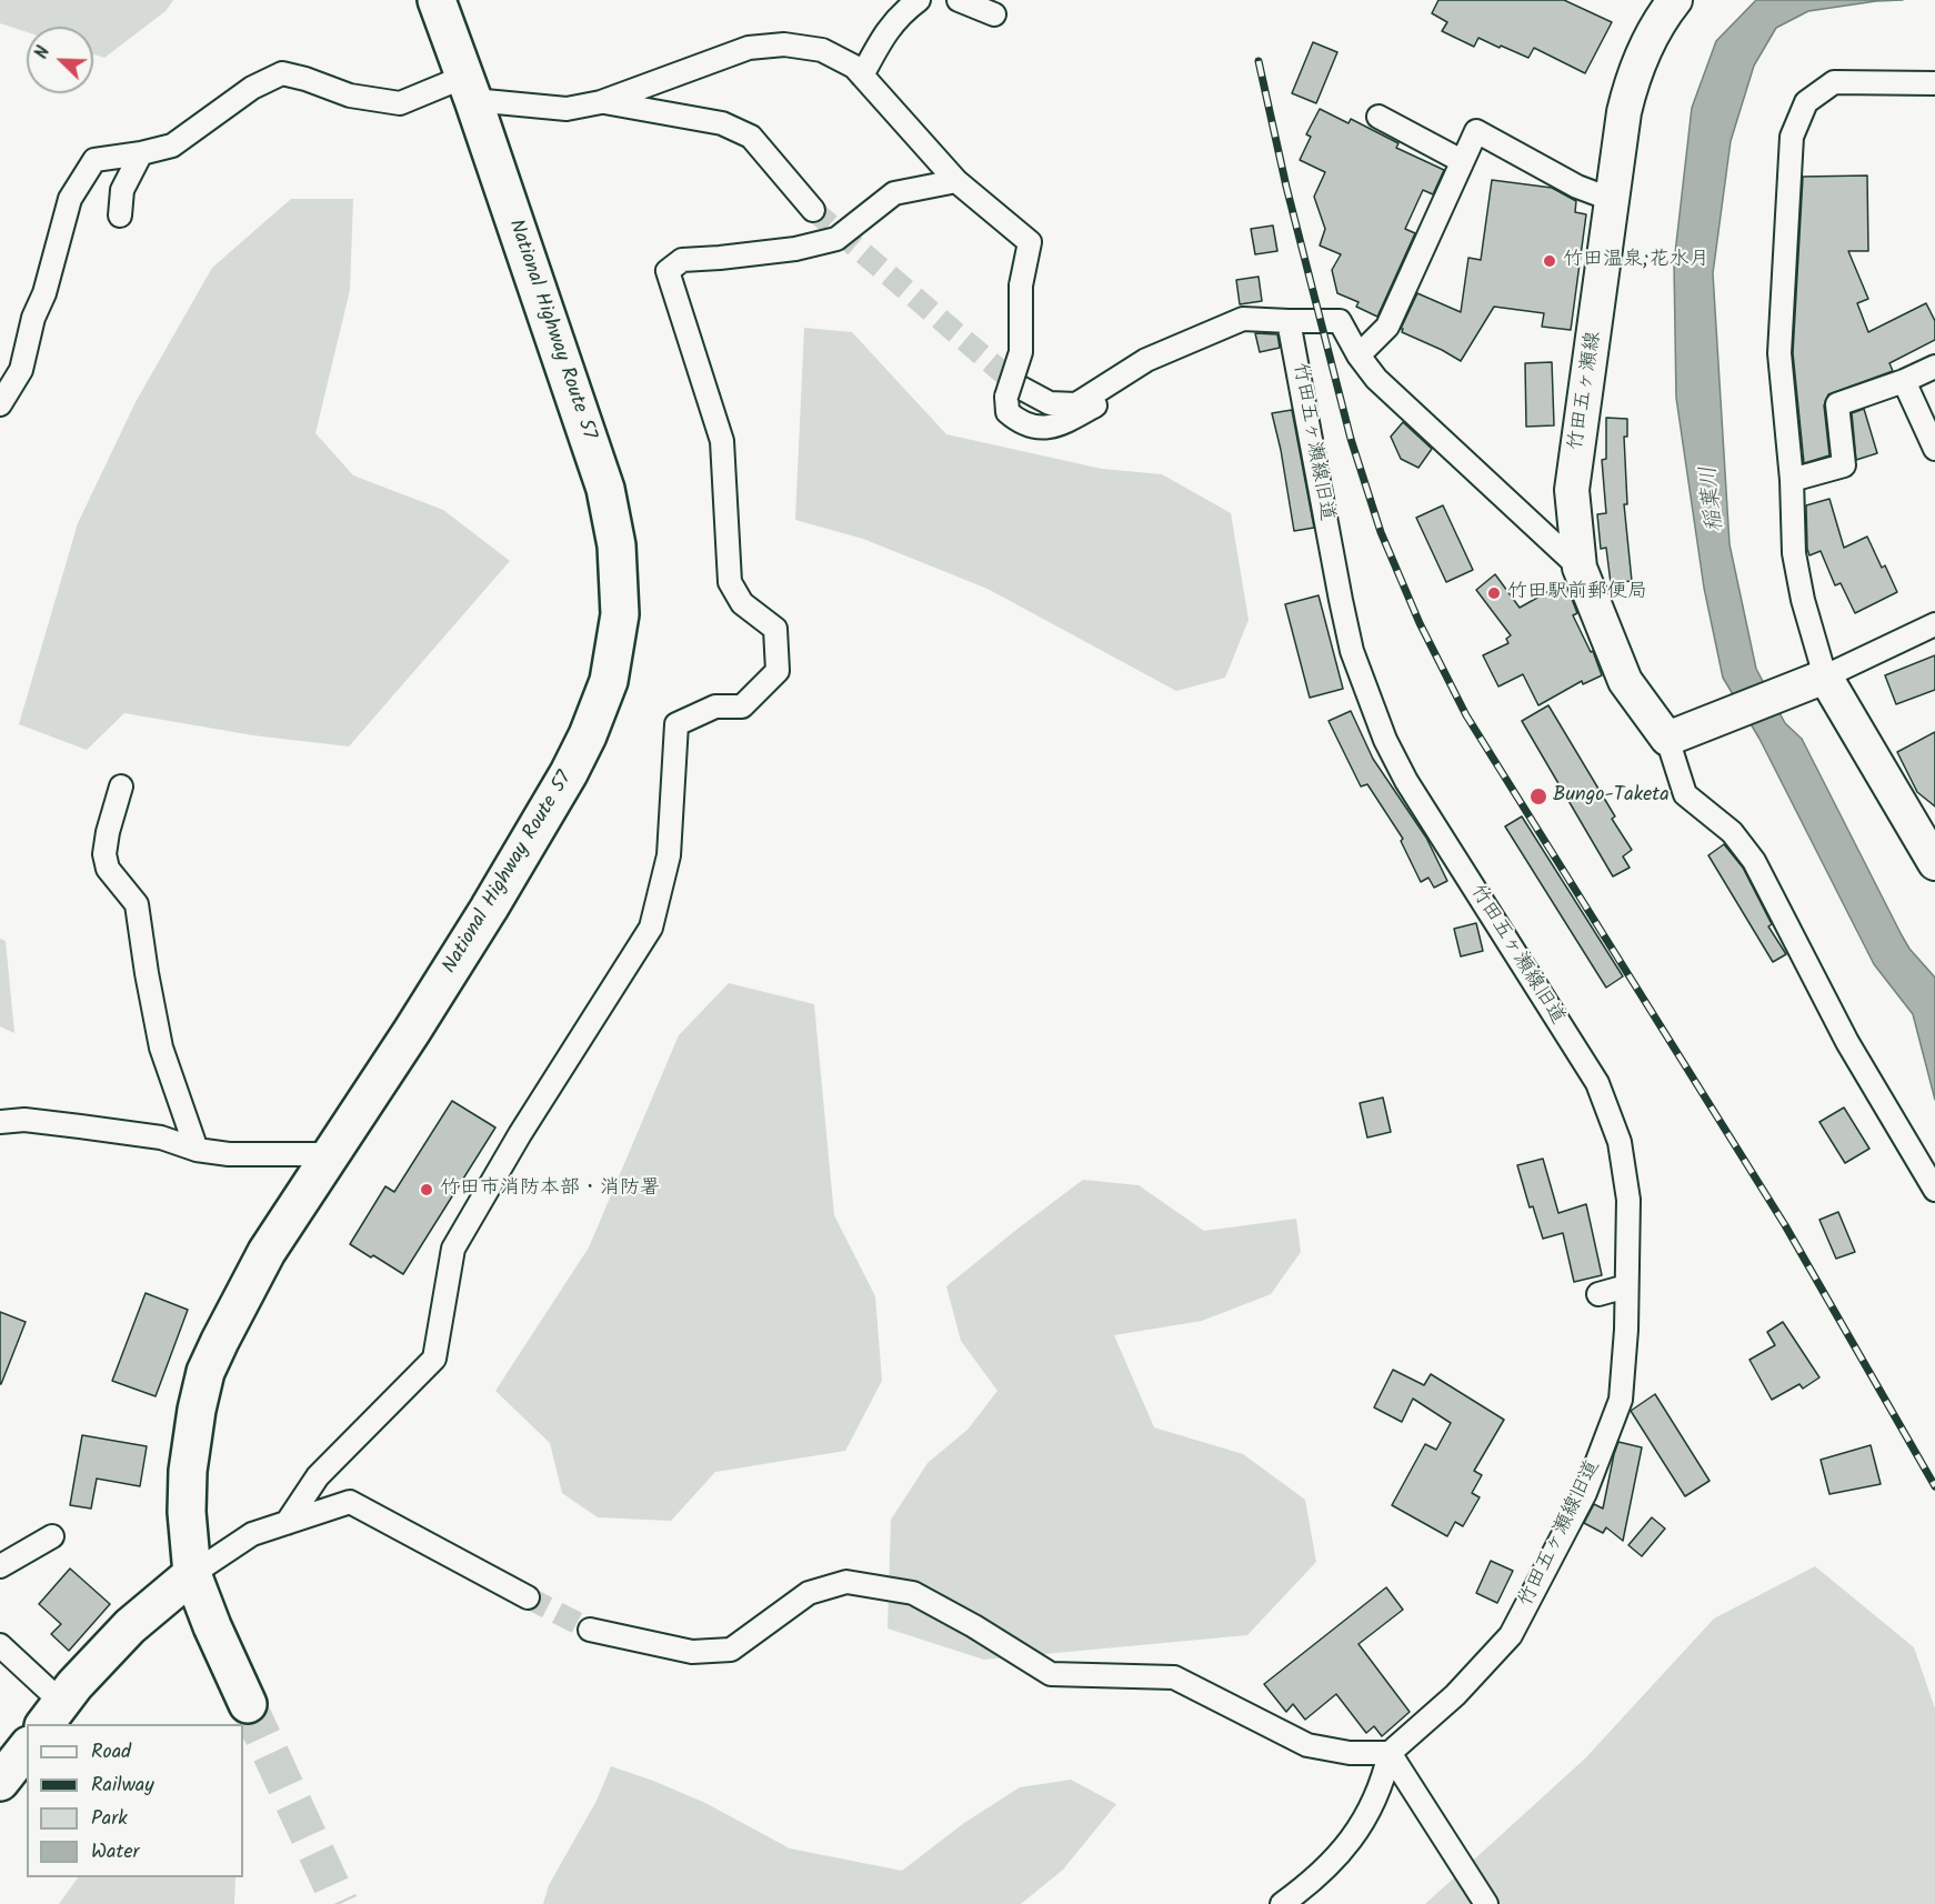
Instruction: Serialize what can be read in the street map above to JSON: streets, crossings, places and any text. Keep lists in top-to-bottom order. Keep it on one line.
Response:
{"streets":{"highway":["National Highway Route 57"],"main road":["竹田五ヶ瀬線"],"street":["竹田五ヶ瀬線旧道"]},"water":["稲葉川"],"places":["竹田温泉;花水月","竹田駅前郵便局","Bungo-Taketa","竹田市消防本部・消防署"],"legend":["Road","Railway","Park","Water"],"north":"top left"}
